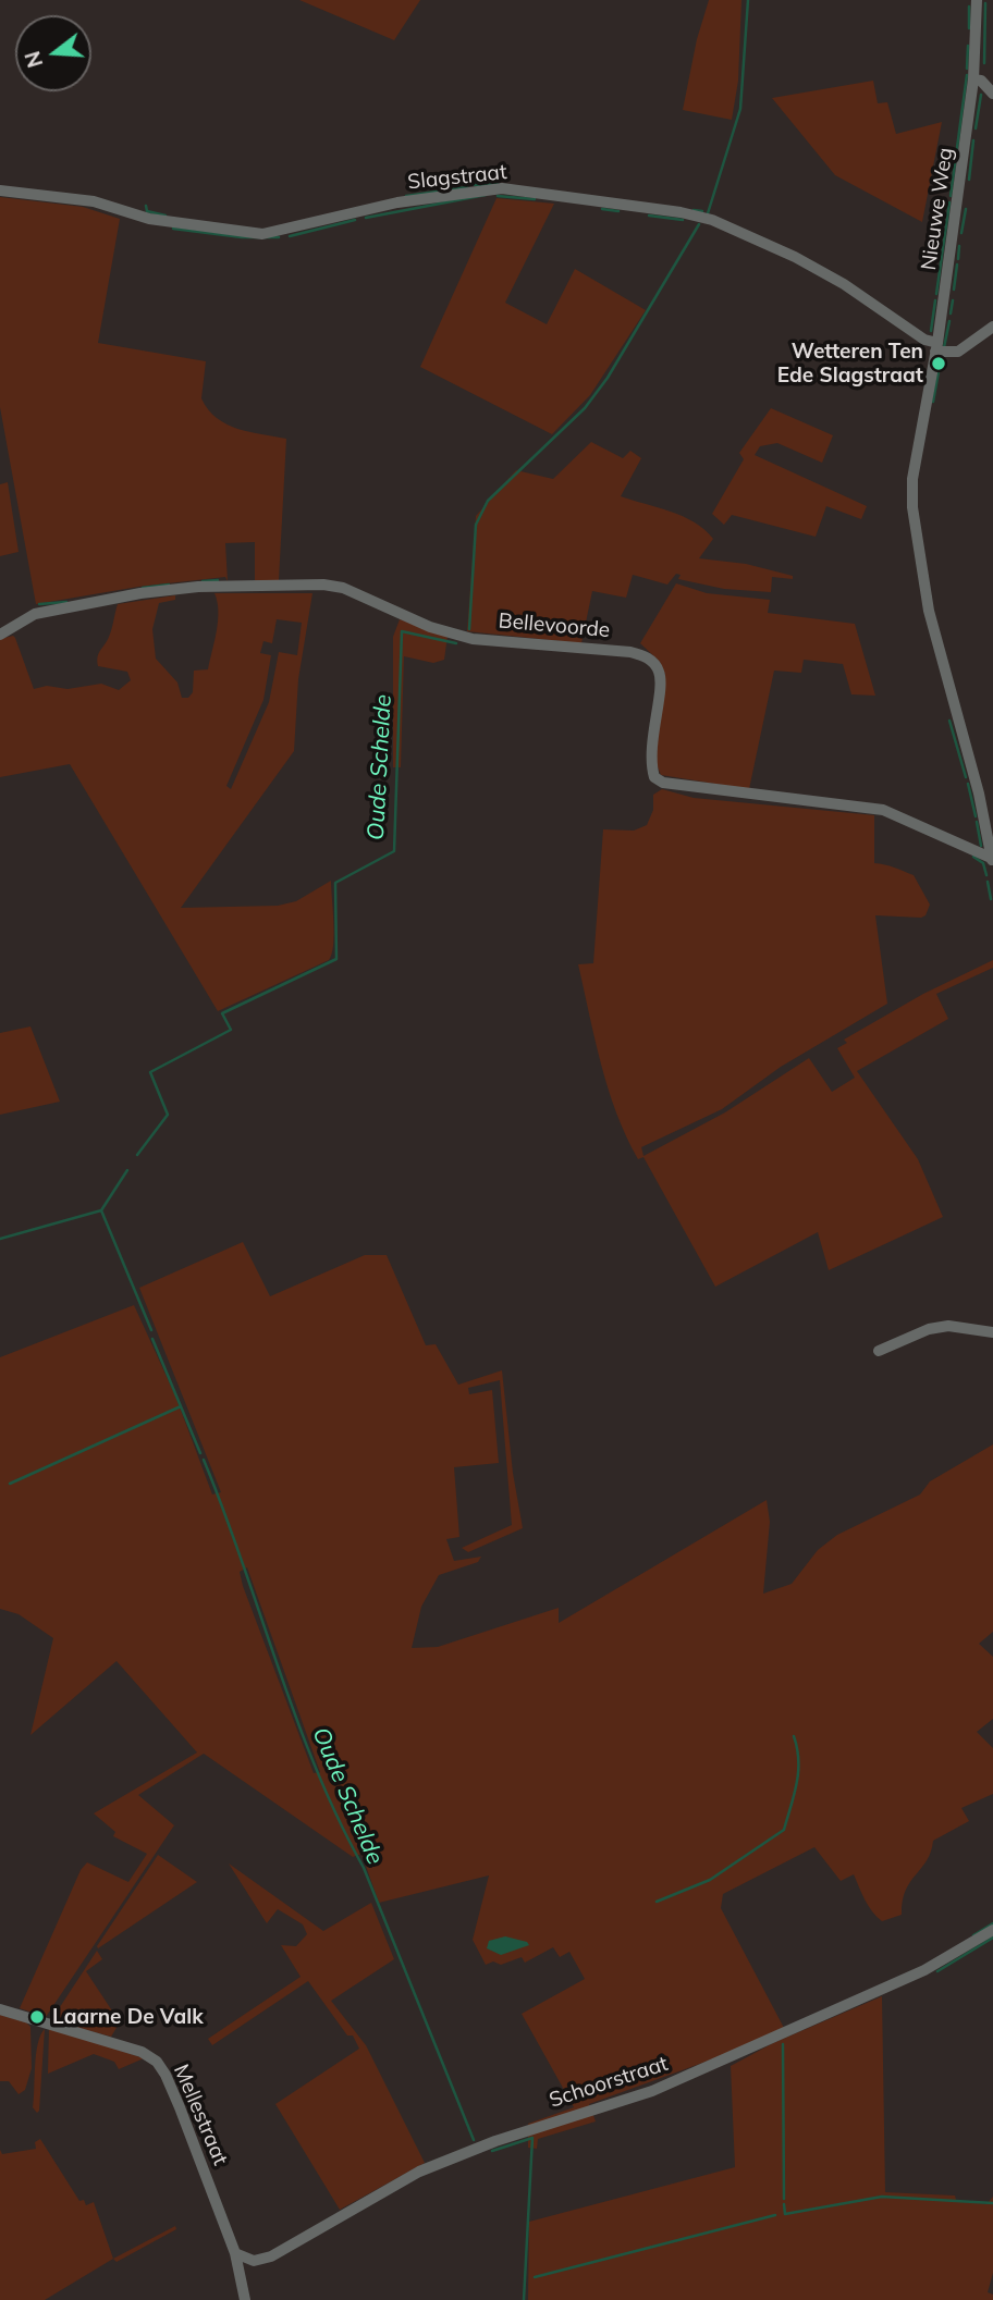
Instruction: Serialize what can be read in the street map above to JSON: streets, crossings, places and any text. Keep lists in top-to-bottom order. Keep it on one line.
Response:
{"streets":{"street":["Slagstraat","Nieuwe Weg","Bellevoorde","Schoorstraat","Mellestraat"]},"crossings":[["Slagstraat","Nieuwe Weg"],["Nieuwe Weg","Bellevoorde"],["Schoorstraat","Mellestraat"]],"water":["Oude Schelde"],"places":["Wetteren Ten Ede Slagstraat","Laarne De Valk"],"north":"left"}
